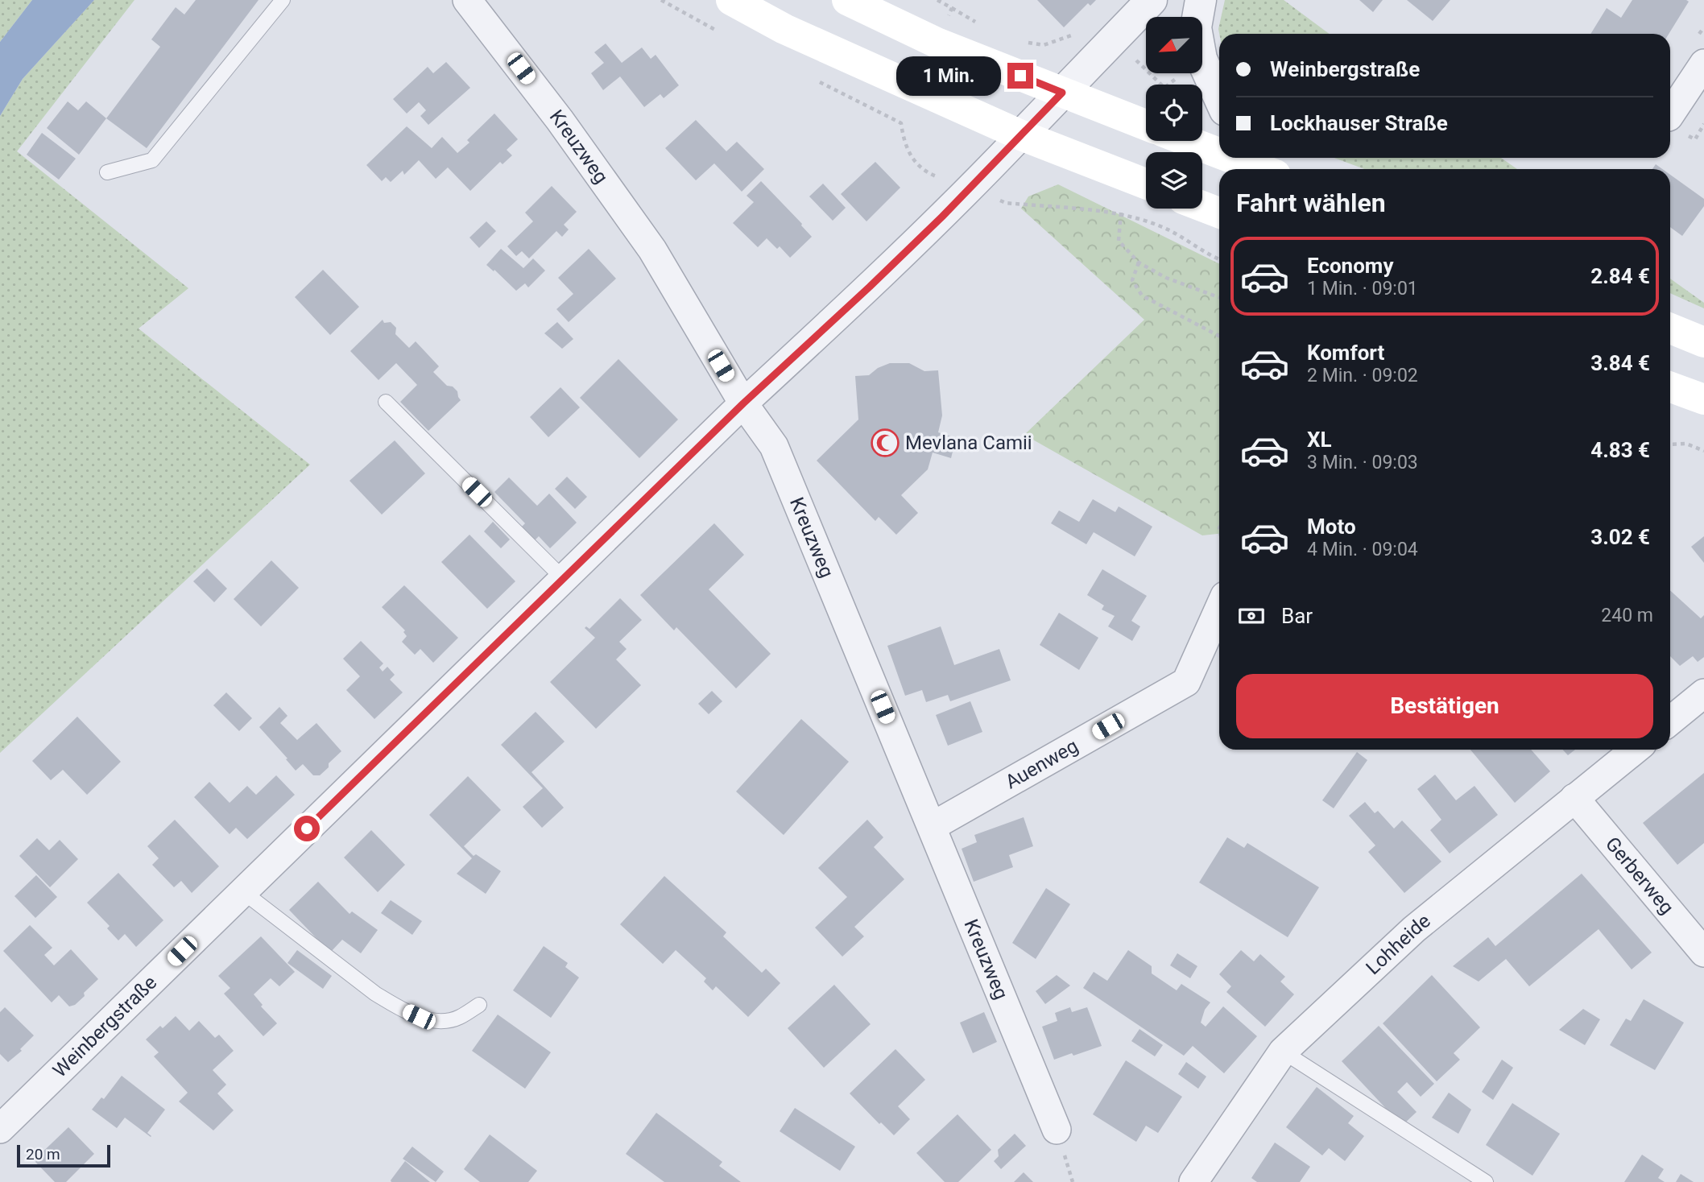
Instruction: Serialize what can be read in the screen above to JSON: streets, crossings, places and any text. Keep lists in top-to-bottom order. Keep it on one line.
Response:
{"streets":{"street":["Kreuzweg","Auenweg","Gerberweg","Lohheide","Weinbergstraße"]},"crossings":[["Kreuzweg","Auenweg"],["Kreuzweg","Weinbergstraße"],["Gerberweg","Lohheide"]],"places":{"mosque":["Mevlana Camii"]},"scale_bar":"20 m","north":"bottom left","page":{"banner":["Weinbergstraße","Lockhauser Straße"],"bubble":"1 Min.","heading":"Fahrt wählen","list":[{"name":"Economy","note":"1 Min. · 09:01","value":"2.84 €"},{"name":"Komfort","note":"2 Min. · 09:02","value":"3.84 €"},{"name":"XL","note":"3 Min. · 09:03","value":"4.83 €"},{"name":"Moto","note":"4 Min. · 09:04","value":"3.02 €"}],"pay":["Bar","240 m"],"buttons":"Bestätigen","scale":"20 m"}}
